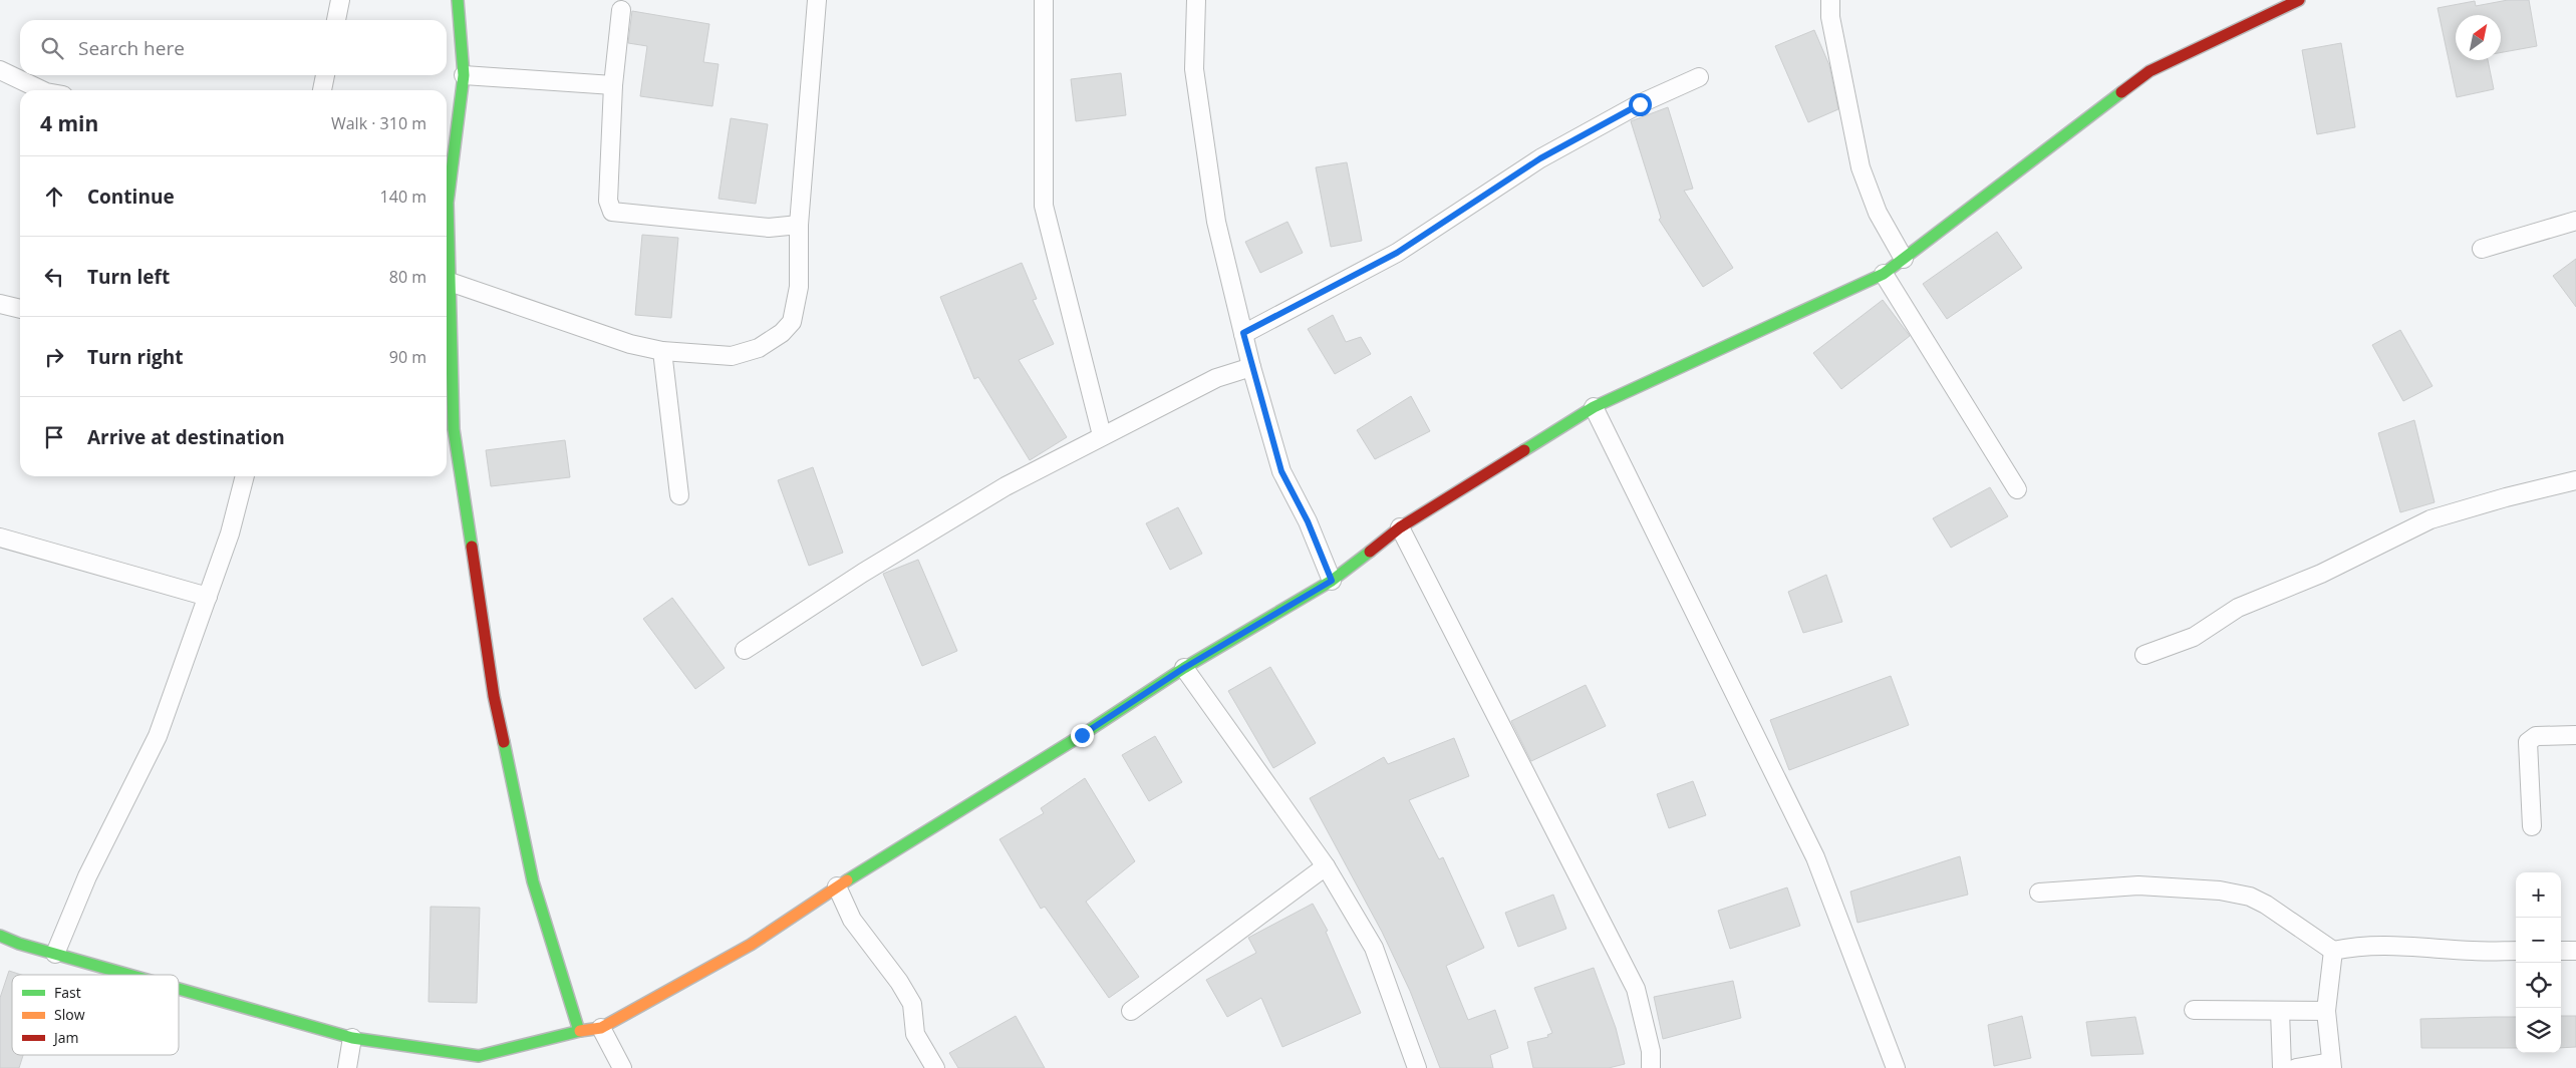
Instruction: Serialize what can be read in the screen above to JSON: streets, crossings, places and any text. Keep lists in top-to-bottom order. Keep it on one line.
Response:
{"legend":["Fast","Slow","Jam"],"north":"top right","page":{"search":"Search here","heading":["4 min","Walk · 310 m"],"list":[["Continue","140 m"],["Turn left","80 m"],["Turn right","90 m"],"Arrive at destination"],"map_buttons":["+","−"]}}
